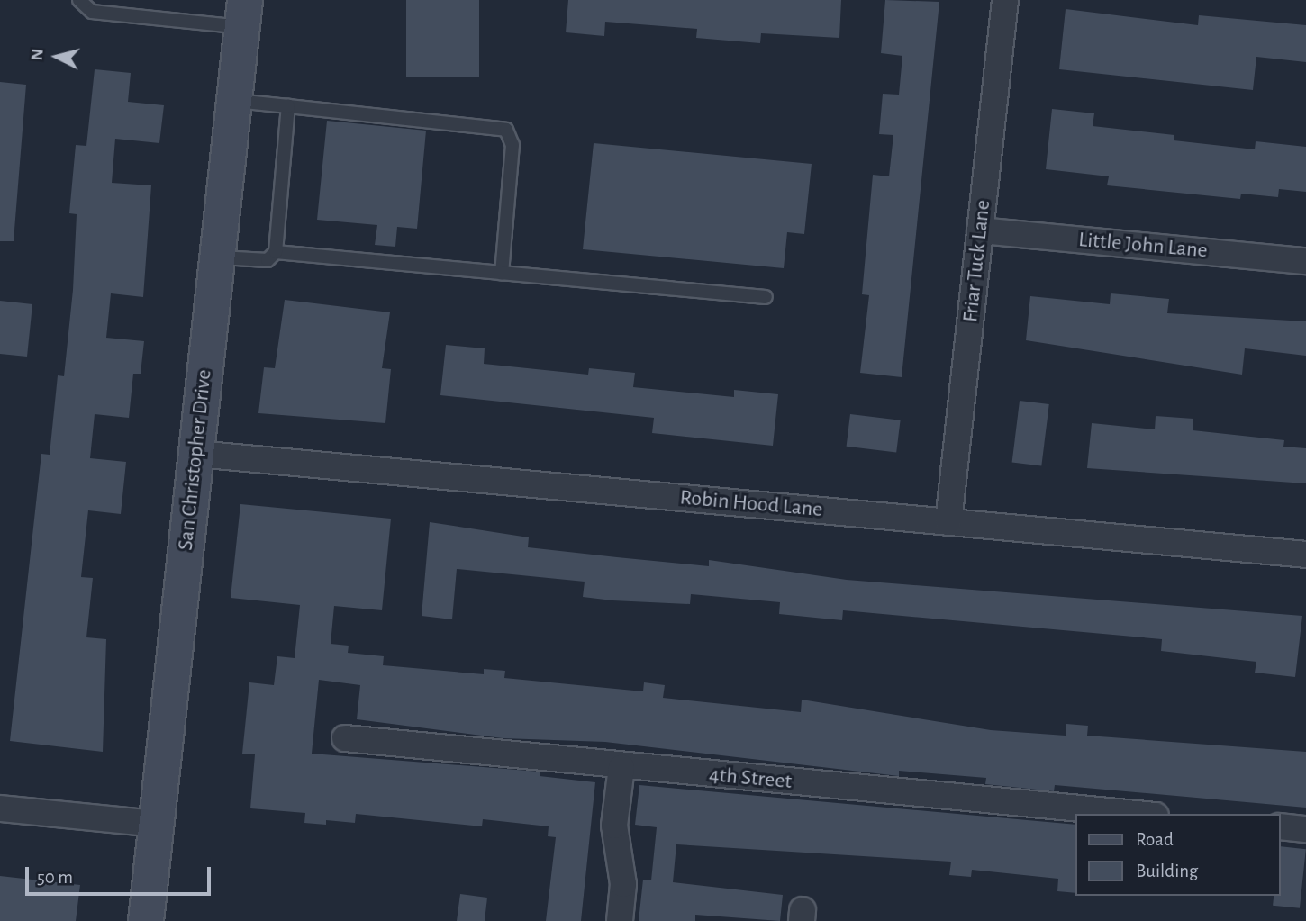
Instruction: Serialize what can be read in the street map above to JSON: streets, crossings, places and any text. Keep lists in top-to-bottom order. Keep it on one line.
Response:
{"streets":{"street":["Little John Lane","Friar Tuck Lane","San Christopher Drive","Robin Hood Lane","4th Street"]},"crossings":[["Little John Lane","Friar Tuck Lane"],["Friar Tuck Lane","Robin Hood Lane"],["San Christopher Drive","Robin Hood Lane"]],"legend":["Road","Building"],"scale_bar":"50 m","north":"left"}
